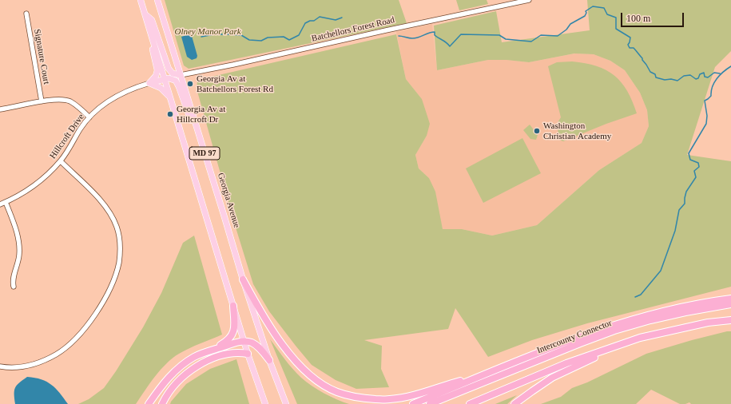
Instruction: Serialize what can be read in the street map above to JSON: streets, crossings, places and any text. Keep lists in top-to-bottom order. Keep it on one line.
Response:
{"streets":{"highway":["Intercounty Connector"],"main road":["MD 97","Georgia Avenue"],"street":["Batchellors Forest Road","Signature Court","Hillcroft Drive"]},"crossings":[["Batchellors Forest Road","Georgia Avenue"]],"parks":["Olney Manor Park"],"places":["Georgia Av at Batchellors Forest Rd","Georgia Av at Hillcroft Dr","Washington Christian Academy"],"scale_bar":"100 m"}
